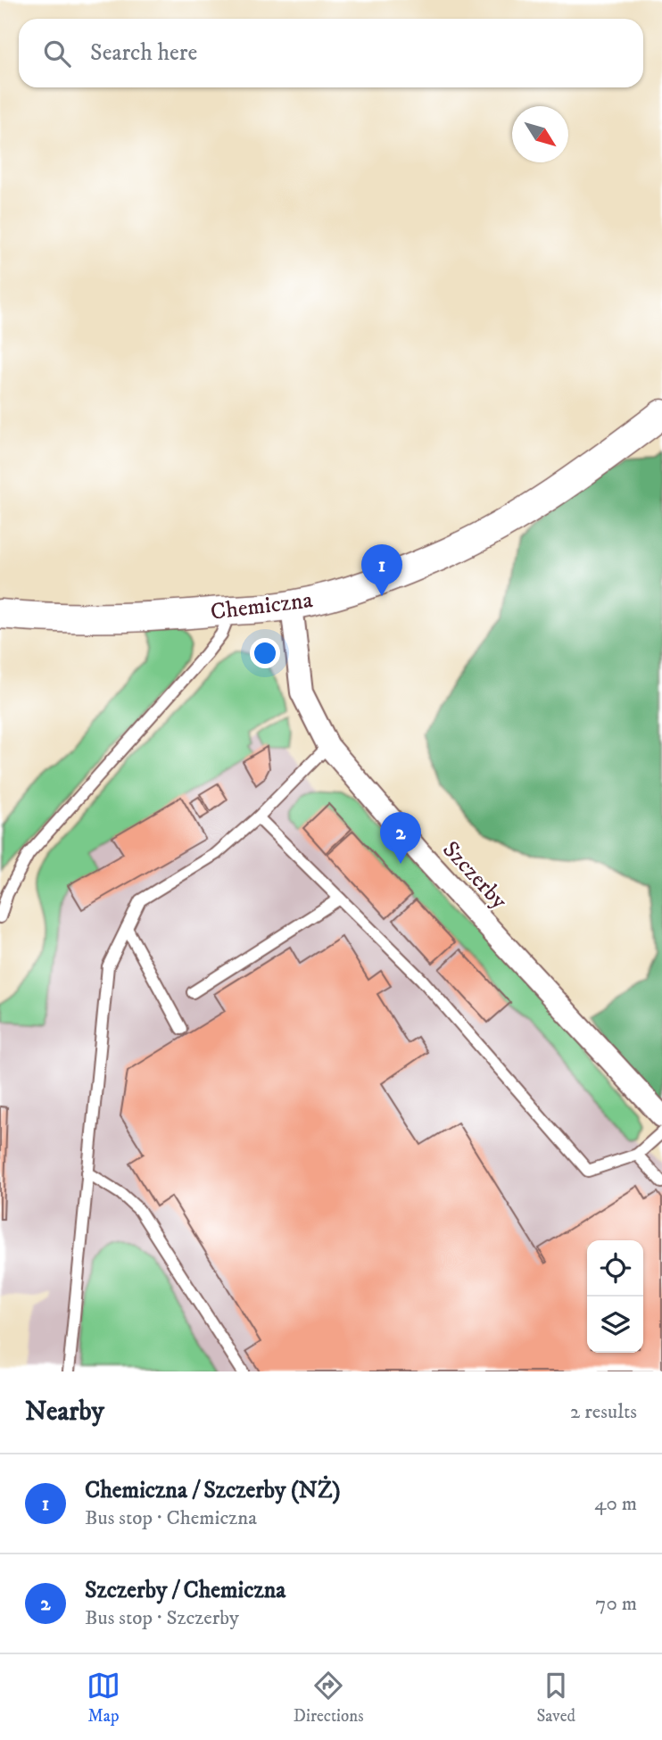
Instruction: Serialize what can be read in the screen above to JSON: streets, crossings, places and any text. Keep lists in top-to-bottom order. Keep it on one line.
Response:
{"streets":{"street":["Chemiczna","Szczerby"]},"crossings":[["Chemiczna","Szczerby"]],"north":"bottom right","page":{"search":"Search here","pins":["1","2"],"heading":["Nearby","2 results"],"list":[{"mark":"1","name":"Chemiczna / Szczerby (NŻ)","note":"Bus stop · Chemiczna","value":"40 m"},{"mark":"2","name":"Szczerby / Chemiczna","note":"Bus stop · Szczerby","value":"70 m"}],"nav":["Map","Directions","Saved"]}}
